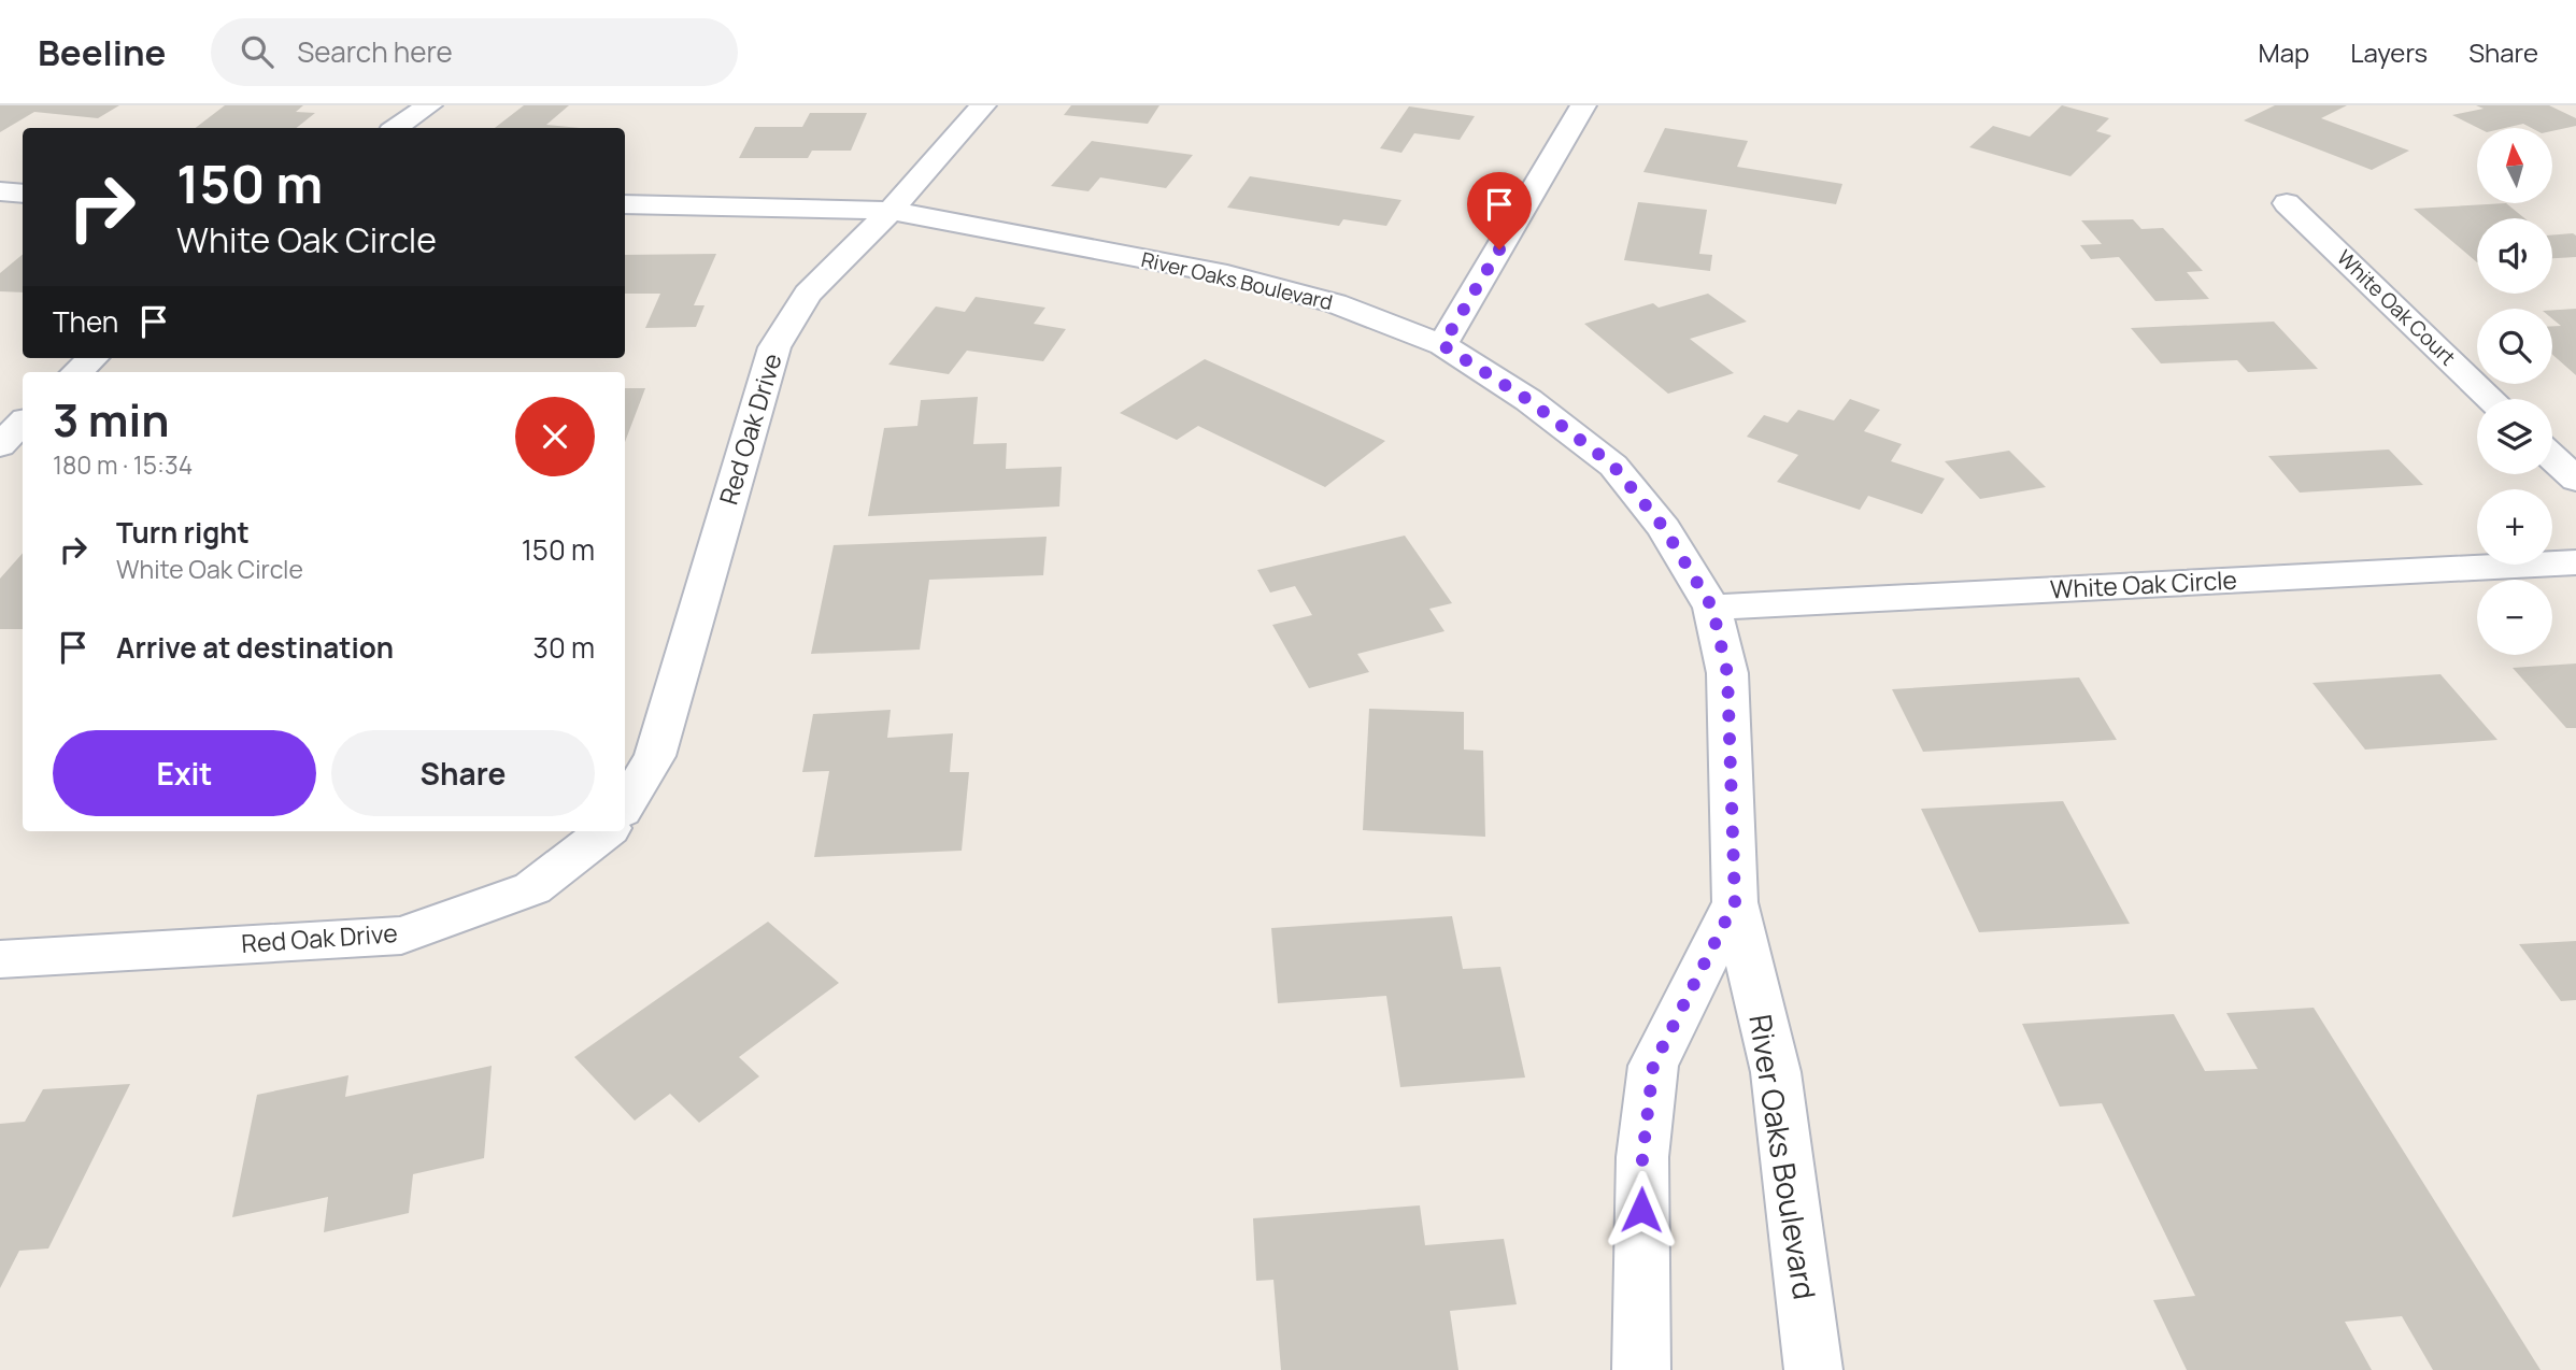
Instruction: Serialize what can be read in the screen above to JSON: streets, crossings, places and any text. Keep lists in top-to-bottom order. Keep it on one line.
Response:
{"streets":{"street":["River Oaks Boulevard","White Oak Court","Red Oak Drive","White Oak Circle"]},"crossings":[["River Oaks Boulevard","Red Oak Drive"],["River Oaks Boulevard","White Oak Circle"]],"north":"top","page":{"header":"Beeline","search":"Search here","nav":["Map","Layers","Share"],"map_buttons":["+","−"],"turn":["150 m","White Oak Circle"],"then":"Then","heading":["3 min","180 m · 15:34"],"list":[{"name":"Turn right","note":"White Oak Circle","value":"150 m"},{"name":"Arrive at destination","value":"30 m"}],"buttons":["Exit","Share"]}}
